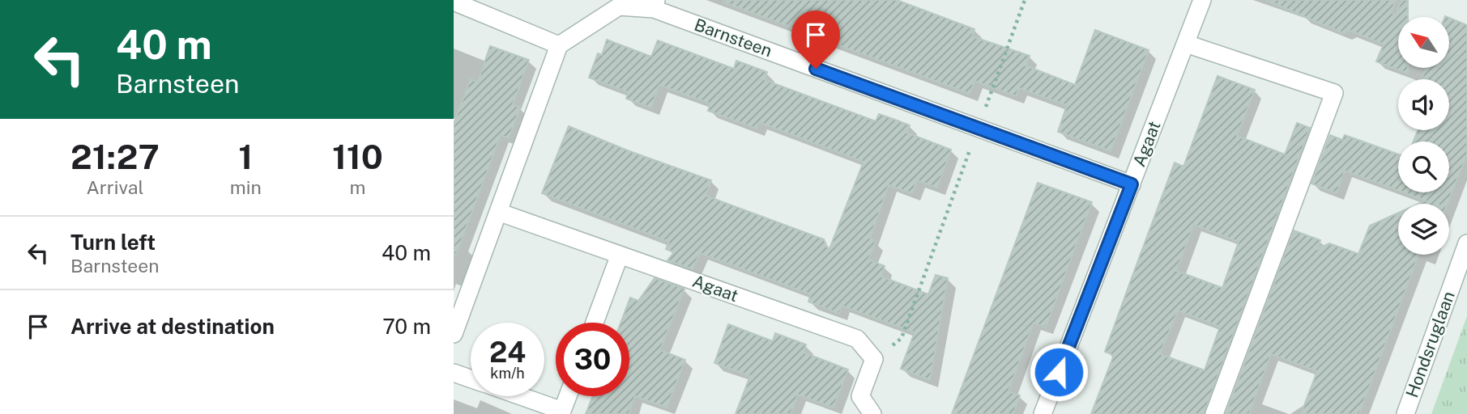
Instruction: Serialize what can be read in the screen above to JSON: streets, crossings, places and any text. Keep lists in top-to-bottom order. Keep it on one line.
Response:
{"streets":{"street":["Barnsteen","Agaat","Hondsruglaan"]},"crossings":[["Barnsteen","Agaat"]],"north":"top left","page":{"turn":["40 m","Barnsteen"],"eta":["21:27","Arrival","1","min","110","m"],"list":[{"name":"Turn left","note":"Barnsteen","value":"40 m"},{"name":"Arrive at destination","value":"70 m"}],"speed":"24 km/h","limit":"30"}}
